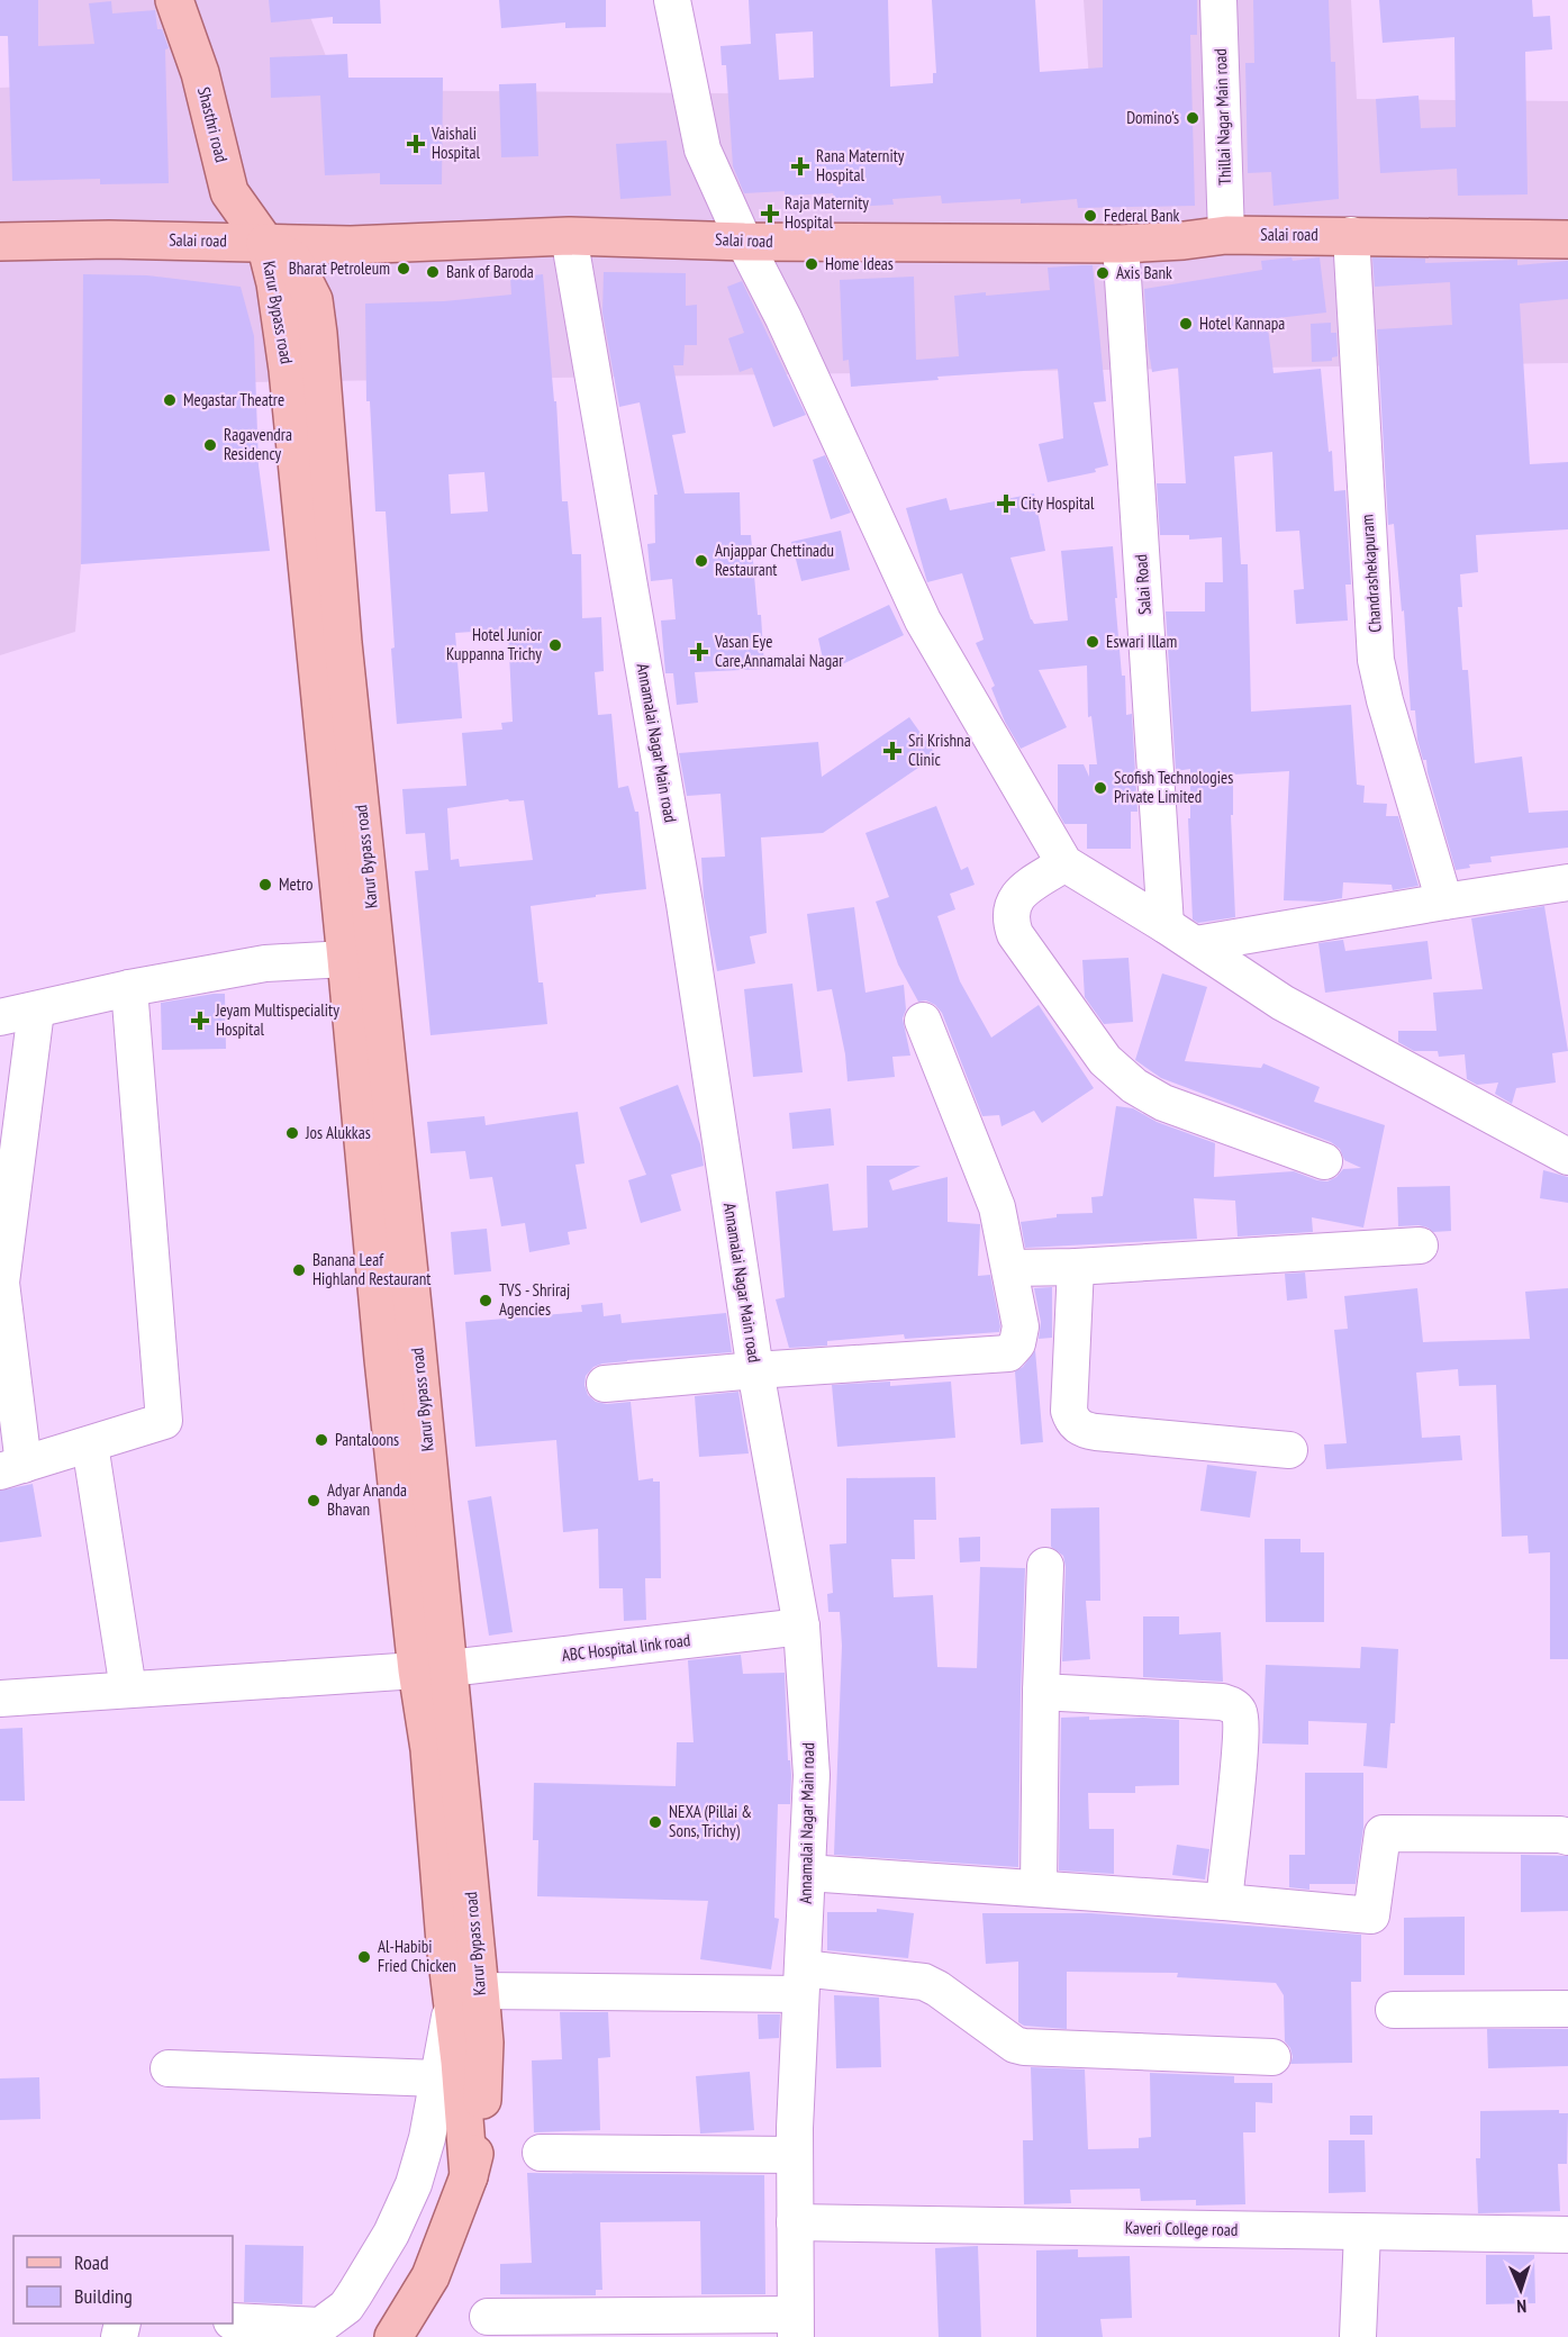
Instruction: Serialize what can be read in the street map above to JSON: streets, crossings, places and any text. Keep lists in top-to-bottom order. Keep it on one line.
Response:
{"streets":{"main road":["Shasthri road","Salai road","Karur Bypass road"],"street":["Thillai Nagar Main road","Chandrashekapuram","Salai Road","Annamalai Nagar Main road","ABC Hospital link road","Kaveri College road"]},"crossings":[["Thillai Nagar Main road","Salai road"],["Shasthri road","Salai road"],["Shasthri road","Karur Bypass road"],["Salai road","Karur Bypass road"],["Salai road","Chandrashekapuram"],["Salai road","Salai Road"],["Salai road","Annamalai Nagar Main road"],["Karur Bypass road","ABC Hospital link road"],["Annamalai Nagar Main road","ABC Hospital link road"],["Annamalai Nagar Main road","Kaveri College road"]],"places":{"other":["Domino's","Federal Bank","Home Ideas","Bharat Petroleum","Bank of Baroda","Axis Bank","Hotel Kannapa","Megastar Theatre","Ragavendra Residency","Anjappar Chettinadu Restaurant","Eswari Illam","Hotel Junior Kuppanna Trichy","Scofish Technologies Private Limited","Metro","Jos Alukkas","Banana Leaf Highland Restaurant","TVS - Shriraj Agencies","Pantaloons","Adyar Ananda Bhavan","NEXA (Pillai & Sons, Trichy)","Al-Habibi Fried Chicken"],"health":["Vaishali Hospital","Rana Maternity Hospital","Raja Maternity Hospital","City Hospital","Vasan Eye Care,Annamalai Nagar","Sri Krishna Clinic","Jeyam Multispeciality Hospital"]},"legend":["Road","Building"],"north":"bottom"}
